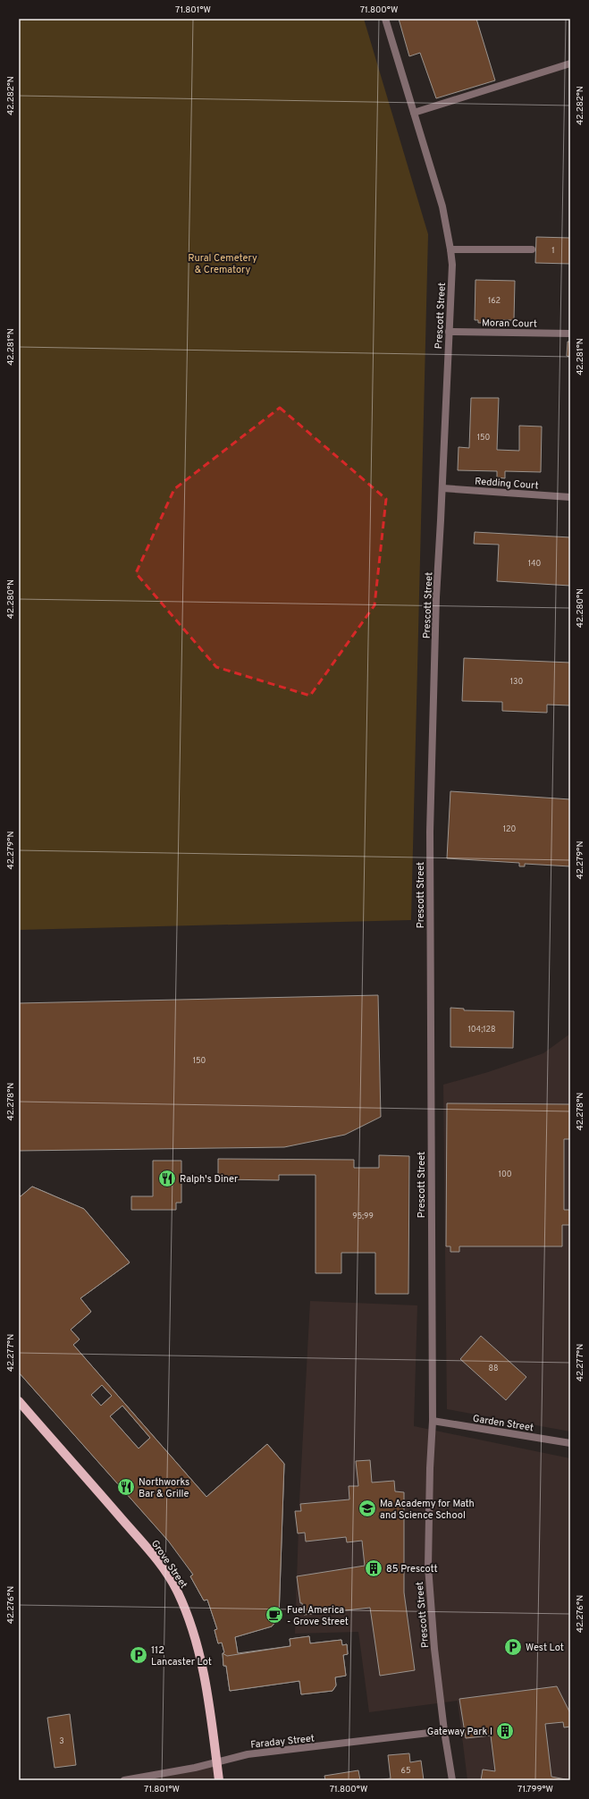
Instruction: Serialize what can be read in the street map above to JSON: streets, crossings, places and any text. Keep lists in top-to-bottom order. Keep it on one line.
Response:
{"streets":{"main road":["Grove Street"],"street":["Prescott Street","Moran Court","Redding Court","Garden Street","Faraday Street"]},"crossings":[["Prescott Street","Moran Court"],["Prescott Street","Redding Court"],["Prescott Street","Garden Street"],["Prescott Street","Faraday Street"],["Grove Street","Faraday Street"]],"parks":["Rural Cemetery & Crematory"],"places":{"restaurant":["Ralph's Diner","Northworks Bar & Grille"],"school or university":["Ma Academy for Math and Science School"],"building":["85 Prescott","Gateway Park I"],"cafe":["Fuel America - Grove Street"],"parking":["West Lot","112 Lancaster Lot"]},"house_numbers":["1","162","150","140","130","120","104;128","150","100","95;99","88","3","65"],"coordinates":["71.801°W","71.800°W","42.282°N","42.281°N","42.280°N","42.279°N","42.278°N","42.277°N","42.276°N","71.799°W"]}
